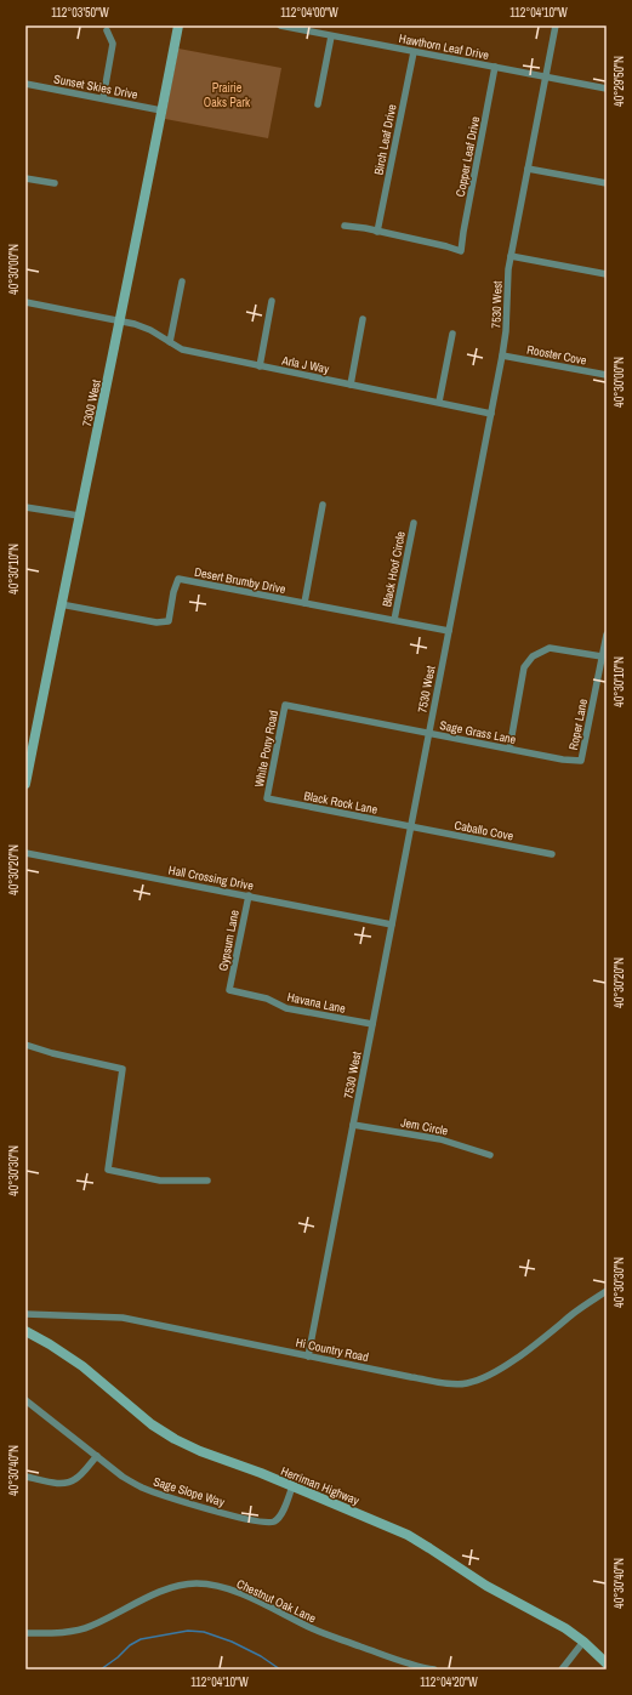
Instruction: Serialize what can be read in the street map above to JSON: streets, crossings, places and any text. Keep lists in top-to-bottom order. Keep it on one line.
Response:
{"streets":{"street":["Hawthorn Leaf Drive","Sunset Skies Drive","Birch Leaf Drive","Copper Leaf Drive","7530 West","Rooster Cove","Arla J Way","7300 West","Black Hoof Circle","Desert Brumby Drive","Roper Lane","Sage Grass Lane","White Pony Road","Black Rock Lane","Caballo Cove","Hall Crossing Drive","Gypsum Lane","Havana Lane","Jem Circle","Hi Country Road","Herriman Highway","Sage Slope Way","Chestnut Oak Lane"]},"crossings":[["Hawthorn Leaf Drive","Birch Leaf Drive"],["Hawthorn Leaf Drive","Copper Leaf Drive"],["Hawthorn Leaf Drive","7530 West"],["Sunset Skies Drive","7300 West"],["Birch Leaf Drive","Copper Leaf Drive"],["7530 West","Rooster Cove"],["7530 West","Arla J Way"],["7530 West","Desert Brumby Drive"],["7530 West","Sage Grass Lane"],["7530 West","Black Rock Lane"],["7530 West","Caballo Cove"],["7530 West","Hall Crossing Drive"],["7530 West","Havana Lane"],["7530 West","Jem Circle"],["7530 West","Hi Country Road"],["Arla J Way","7300 West"],["7300 West","Desert Brumby Drive"],["Black Hoof Circle","Desert Brumby Drive"],["Roper Lane","Sage Grass Lane"],["Sage Grass Lane","White Pony Road"],["White Pony Road","Black Rock Lane"],["Black Rock Lane","Caballo Cove"],["Hall Crossing Drive","Gypsum Lane"],["Gypsum Lane","Havana Lane"],["Herriman Highway","Sage Slope Way"]],"parks":["Prairie Oaks Park"],"coordinates":["112°03'50\"W","112°04'00\"W","112°04'10\"W","40°29'50\"N","40°30'00\"N","40°30'10\"N","40°30'20\"N","40°30'30\"N","40°30'40\"N","112°04'20\"W"]}
